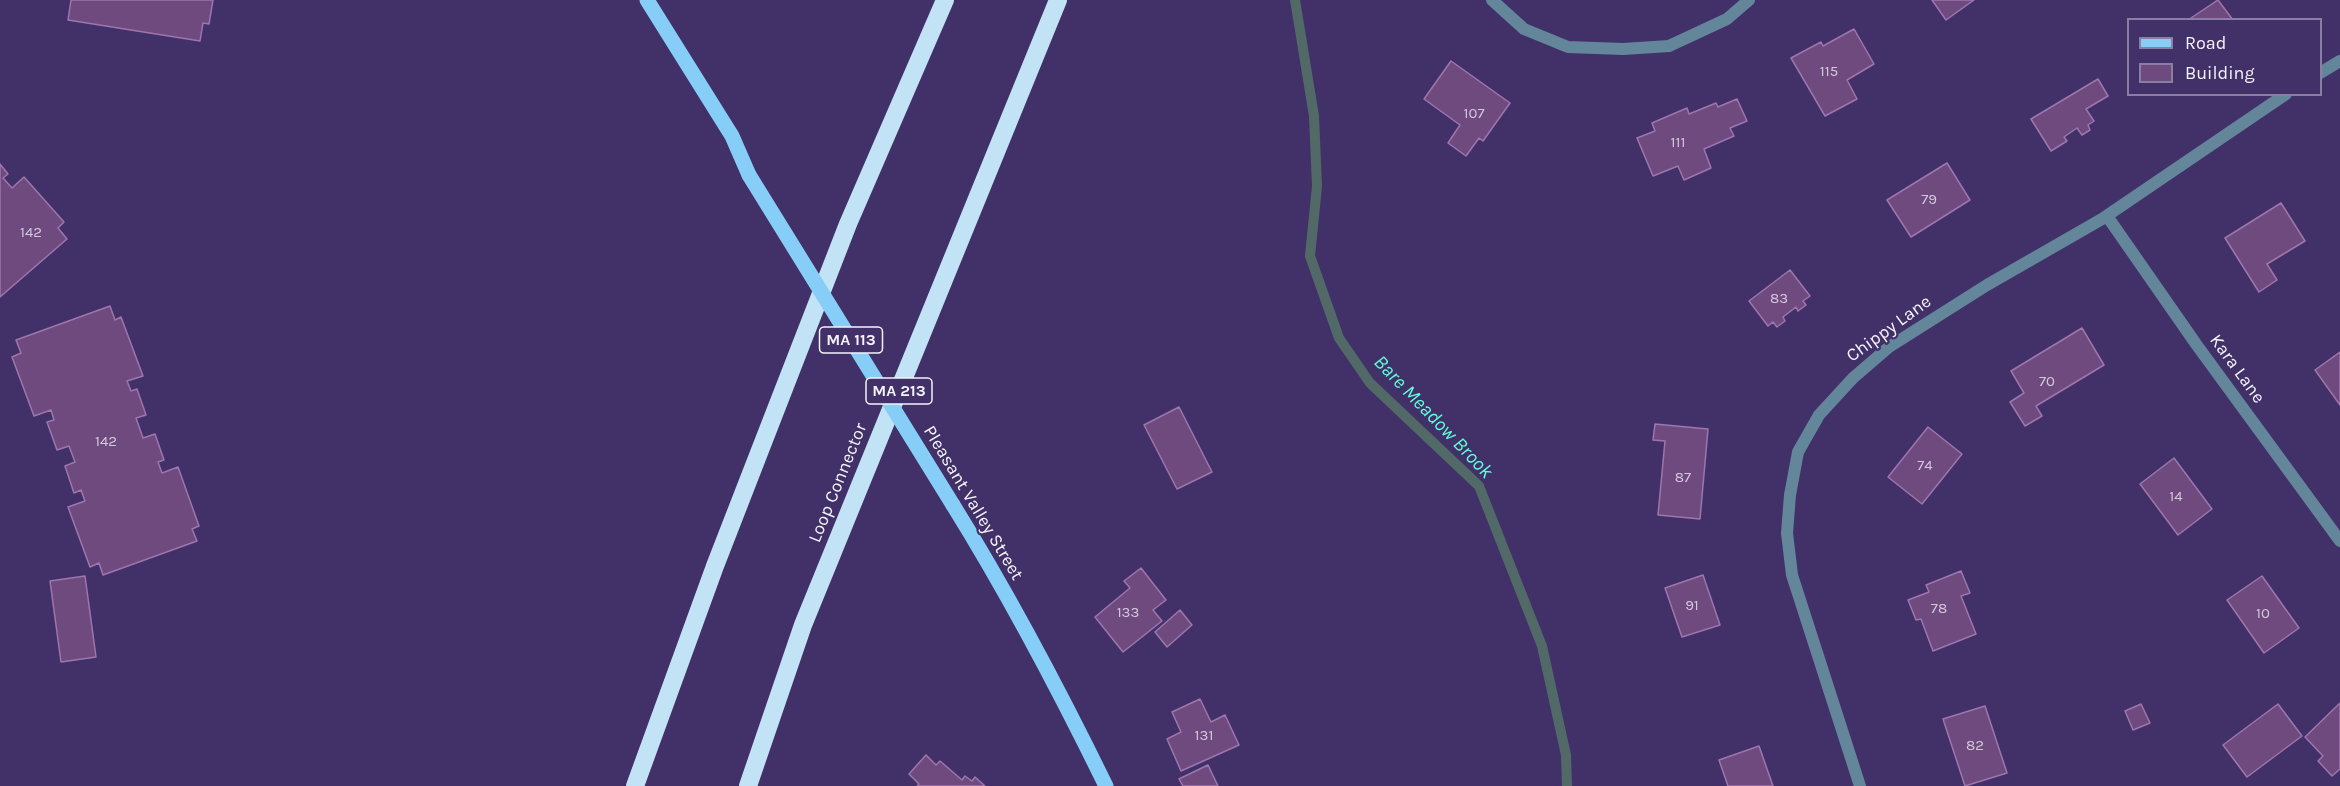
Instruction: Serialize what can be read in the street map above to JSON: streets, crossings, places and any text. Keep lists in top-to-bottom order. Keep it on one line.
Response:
{"streets":{"highway":["MA 213","Loop Connector"],"main road":["MA 113","Pleasant Valley Street"],"street":["Chippy Lane","Kara Lane"]},"crossings":[["Chippy Lane","Kara Lane"]],"water":["Bare Meadow Brook"],"house_numbers":["115","107","111","79","142","83","70","142","74","87","14","91","78","133","10","131","82"],"legend":["Road","Building"]}
